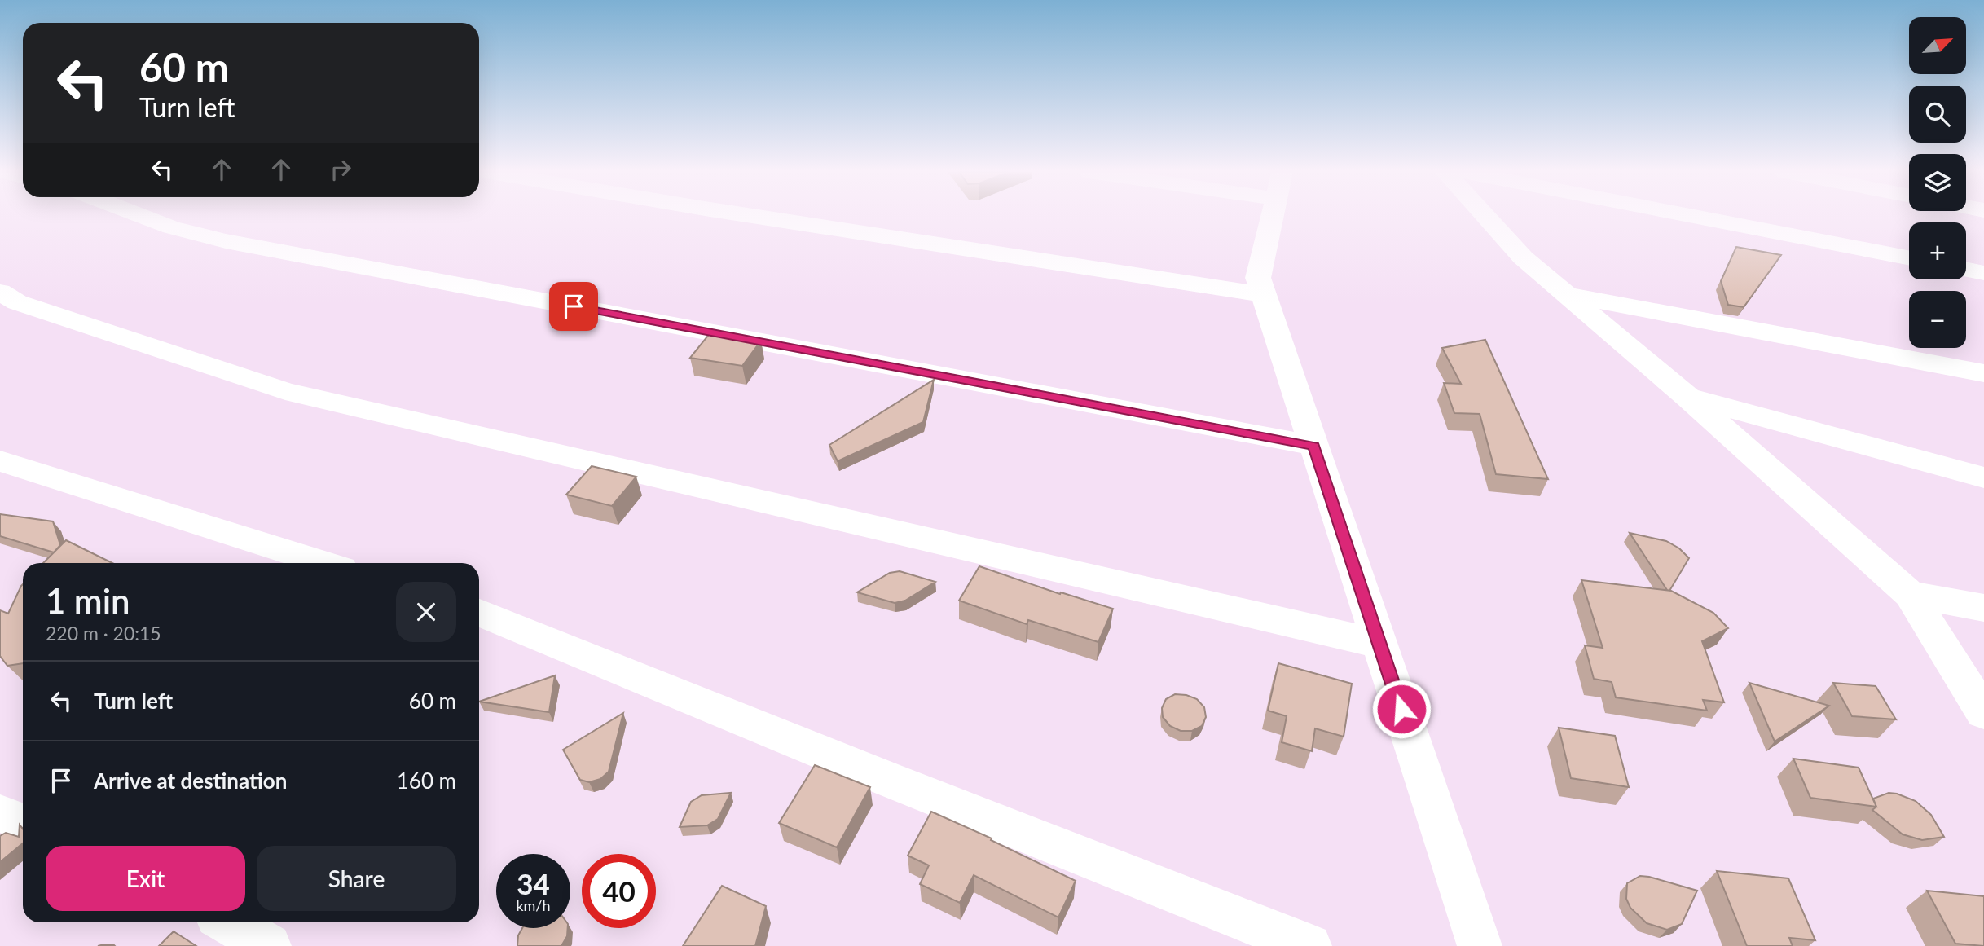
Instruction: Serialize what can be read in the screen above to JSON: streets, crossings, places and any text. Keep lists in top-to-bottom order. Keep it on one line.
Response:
{"north":"top right","page":{"map_buttons":["+","−"],"turn":["60 m","Turn left"],"heading":["1 min","220 m · 20:15"],"list":[{"name":"Turn left","value":"60 m"},{"name":"Arrive at destination","value":"160 m"}],"buttons":["Exit","Share"],"speed":"34 km/h","limit":"40"}}
